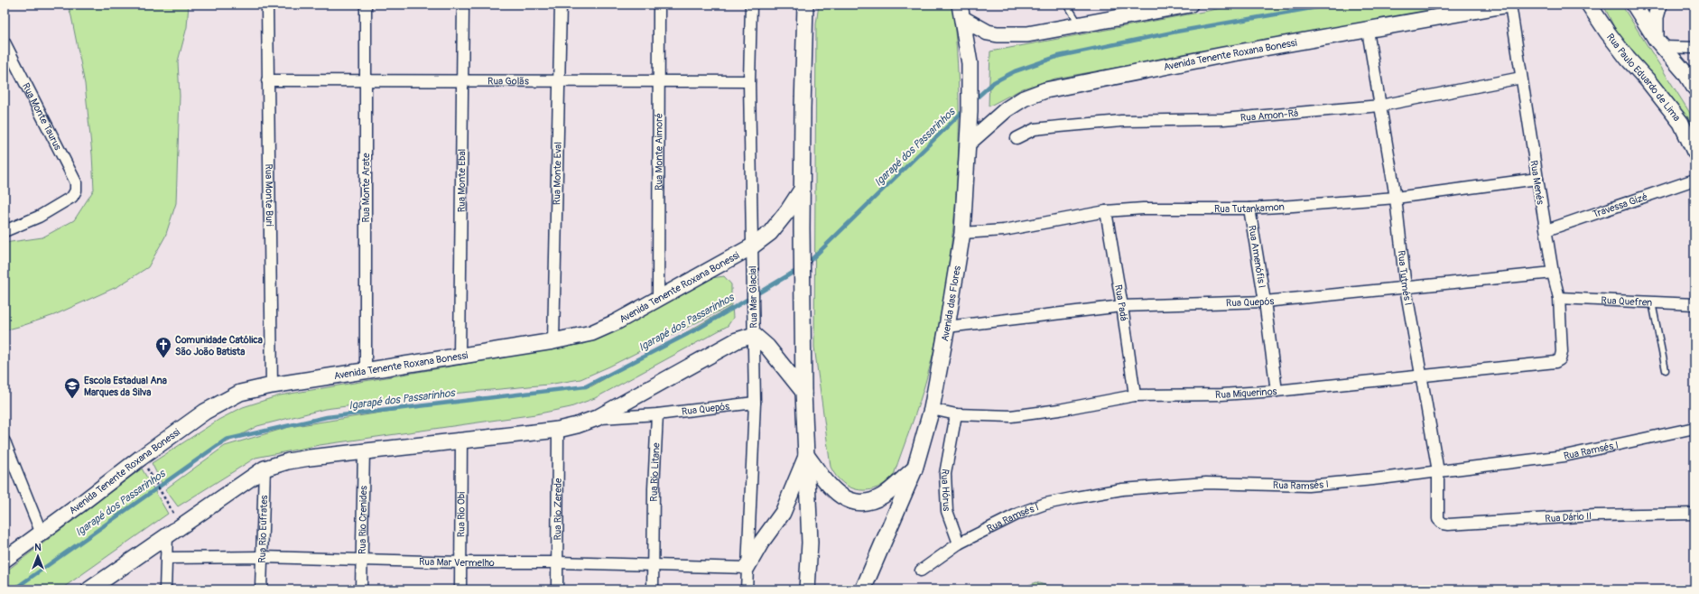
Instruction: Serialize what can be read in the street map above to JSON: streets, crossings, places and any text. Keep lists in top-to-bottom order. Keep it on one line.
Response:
{"streets":{"street":["Avenida Tenente Roxana Bonessi","Rua Paulo Eduardo de Lima","Rua Golãs","Rua Amon-Rá","Rua Monte Taurus","Rua Monte Aimoré","Rua Monte Eval","Rua Monte Ebal","Rua Menés","Rua Monte Arate","Rua Monte Buri","Travessa Gizé","Rua Tutankamon","Rua Amenófis I","Rua Tutmés I","Rua Mar Glacial","Rua Quepós","Rua Quefren","Avenida das Flores","Rua Padá","Rua Miquerinos","Rua Ramsés I","Rua Rio Litane","Rua Hórus","Rua Rio Zerede","Rua Rio Obi","Rua Dário II","Rua Rio Crenides","Rua Rio Eufrates","Rua Mar Vermelho"]},"crossings":[["Avenida Tenente Roxana Bonessi","Rua Monte Aimoré"],["Avenida Tenente Roxana Bonessi","Rua Monte Eval"],["Avenida Tenente Roxana Bonessi","Rua Monte Ebal"],["Avenida Tenente Roxana Bonessi","Rua Menés"],["Avenida Tenente Roxana Bonessi","Rua Monte Arate"],["Avenida Tenente Roxana Bonessi","Rua Monte Buri"],["Avenida Tenente Roxana Bonessi","Rua Tutmés I"],["Avenida Tenente Roxana Bonessi","Rua Mar Glacial"],["Avenida Tenente Roxana Bonessi","Avenida das Flores"],["Rua Golãs","Rua Monte Aimoré"],["Rua Golãs","Rua Monte Eval"],["Rua Golãs","Rua Monte Ebal"],["Rua Golãs","Rua Monte Arate"],["Rua Golãs","Rua Monte Buri"],["Rua Golãs","Rua Mar Glacial"],["Rua Amon-Rá","Rua Menés"],["Rua Amon-Rá","Rua Tutmés I"],["Rua Menés","Travessa Gizé"],["Rua Menés","Rua Tutankamon"],["Rua Menés","Rua Quepós"],["Rua Menés","Rua Quefren"],["Rua Menés","Rua Miquerinos"],["Rua Tutankamon","Rua Amenófis I"],["Rua Tutankamon","Rua Tutmés I"],["Rua Tutankamon","Avenida das Flores"],["Rua Tutankamon","Rua Padá"],["Rua Amenófis I","Rua Quepós"],["Rua Amenófis I","Rua Miquerinos"],["Rua Tutmés I","Rua Quepós"],["Rua Tutmés I","Rua Miquerinos"],["Rua Tutmés I","Rua Ramsés I"],["Rua Tutmés I","Rua Dário II"],["Rua Mar Glacial","Rua Quepós"],["Rua Mar Glacial","Rua Mar Vermelho"],["Rua Quepós","Avenida das Flores"],["Rua Quepós","Rua Padá"],["Rua Quepós","Rua Rio Litane"],["Avenida das Flores","Rua Miquerinos"],["Rua Padá","Rua Miquerinos"],["Rua Miquerinos","Rua Hórus"],["Rua Ramsés I","Rua Hórus"],["Rua Rio Litane","Rua Mar Vermelho"],["Rua Rio Zerede","Rua Mar Vermelho"],["Rua Rio Obi","Rua Mar Vermelho"],["Rua Rio Crenides","Rua Mar Vermelho"],["Rua Rio Eufrates","Rua Mar Vermelho"]],"water":["Igarapé dos Passarinhos"],"places":{"church":["Comunidade Católica São João Batista"],"school or university":["Escola Estadual Ana Marques da Silva"]},"north":"top"}
